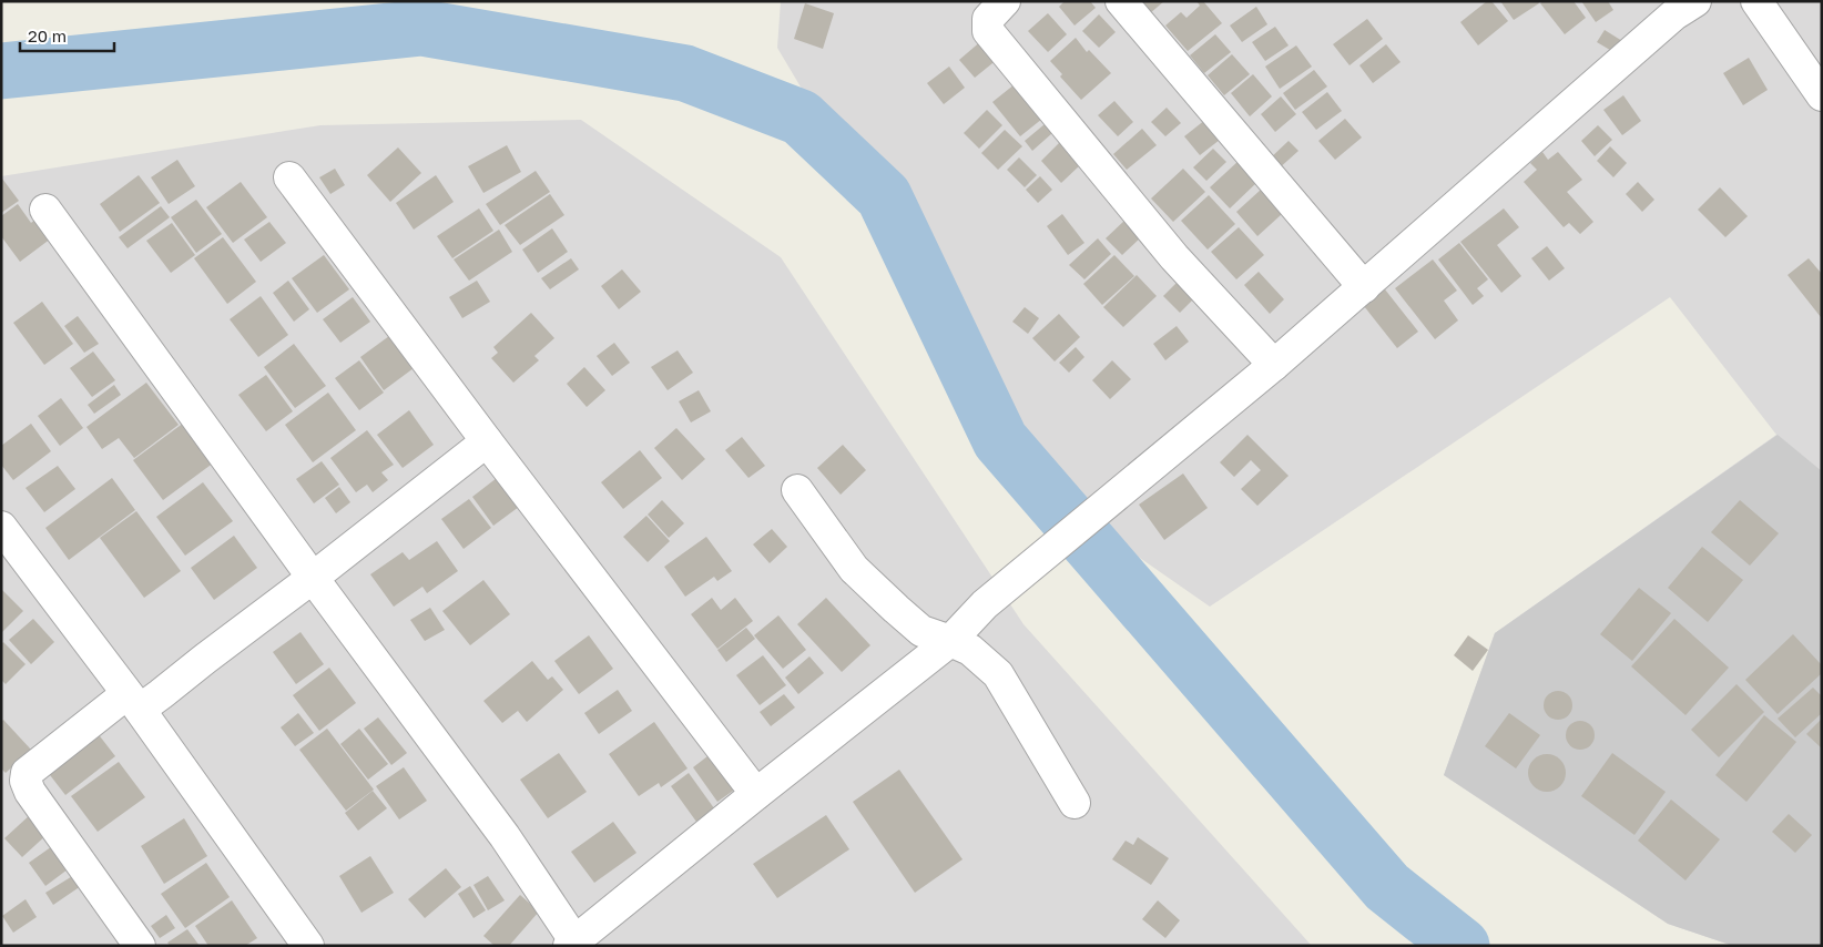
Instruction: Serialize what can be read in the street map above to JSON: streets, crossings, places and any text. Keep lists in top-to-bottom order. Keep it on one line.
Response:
{"scale_bar":"20 m"}
